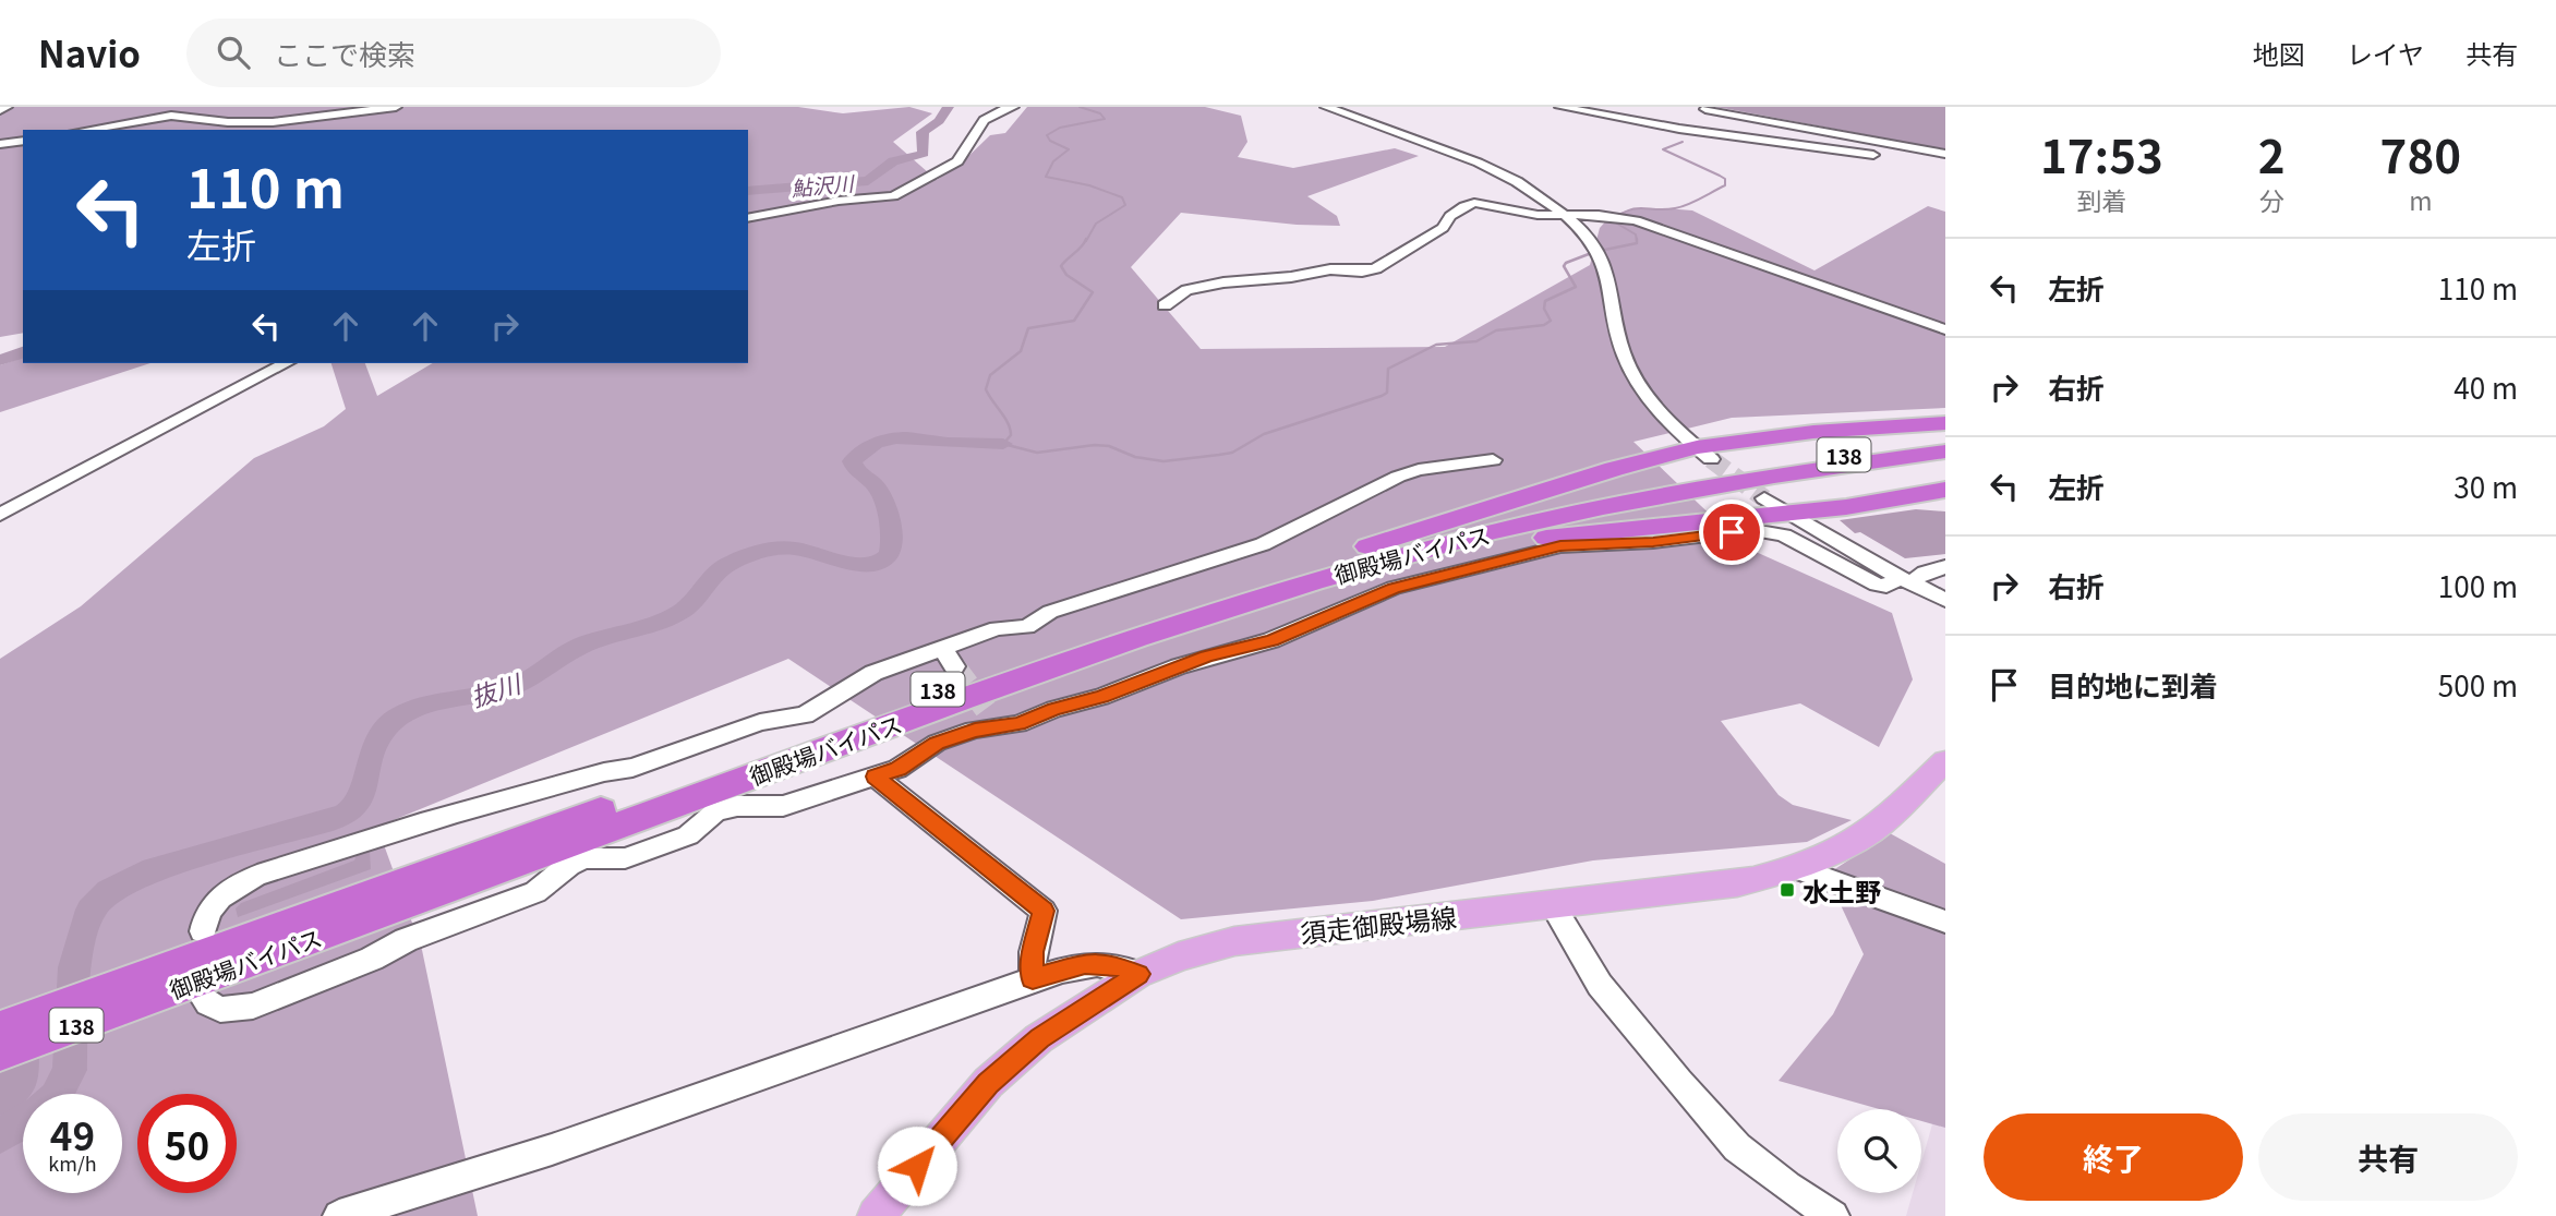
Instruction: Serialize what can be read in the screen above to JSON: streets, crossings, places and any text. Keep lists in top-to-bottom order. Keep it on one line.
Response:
{"streets":{"highway":["138","御殿場バイパス"],"main road":["須走御殿場線"]},"crossings":[["138","御殿場バイパス"]],"water":["鮎沢川","抜川"],"places":{"transit":["水土野"]},"page":{"header":"Navio","search":"ここで検索","nav":["地図","レイヤ","共有"],"eta":["17:53","到着","2","分","780","m"],"turn":["110 m","左折"],"list":[{"name":"左折","value":"110 m"},{"name":"右折","value":"40 m"},{"name":"左折","value":"30 m"},{"name":"右折","value":"100 m"},{"name":"目的地に到着","value":"500 m"}],"speed":"49 km/h","limit":"50","buttons":["終了","共有"]}}
